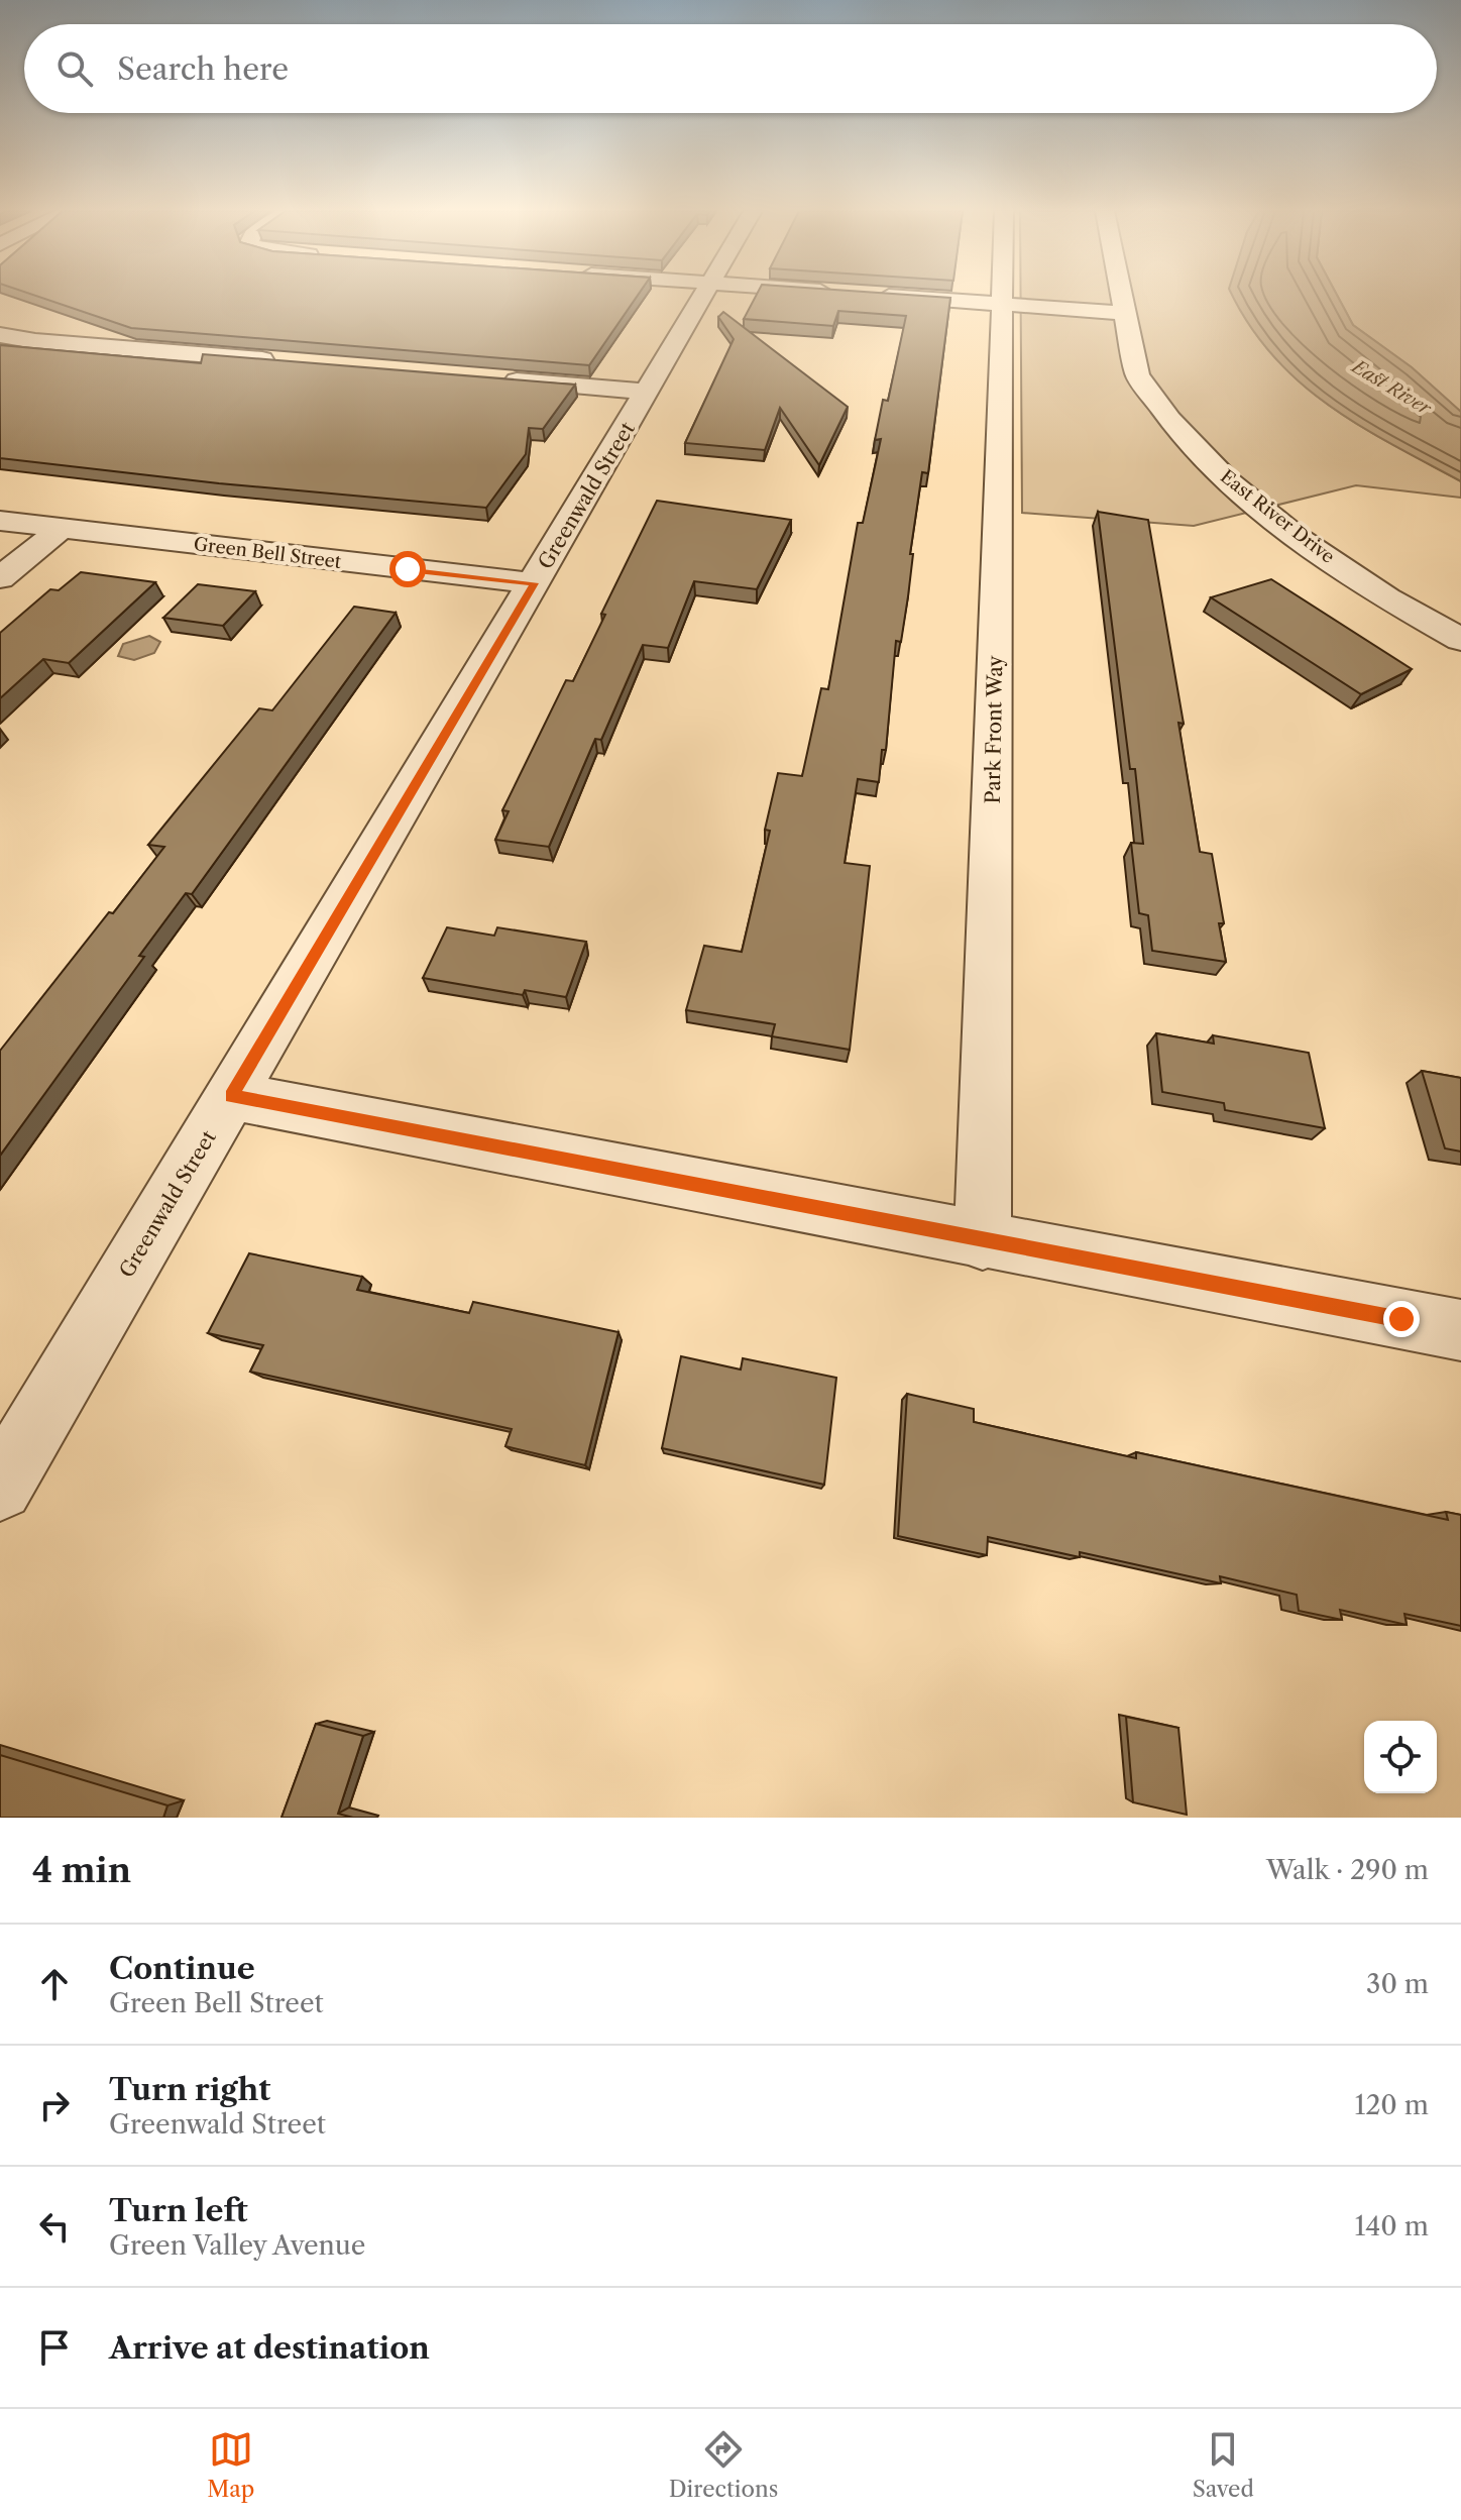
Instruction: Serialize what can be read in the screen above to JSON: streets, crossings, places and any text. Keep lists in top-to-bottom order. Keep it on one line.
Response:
{"streets":{"street":["Greenwald Street","East River Drive","Green Bell Street","Park Front Way"]},"crossings":[["Greenwald Street","Green Bell Street"]],"water":["East River"],"page":{"search":"Search here","heading":["4 min","Walk · 290 m"],"list":[["Continue","Green Bell Street","30 m"],["Turn right","Greenwald Street","120 m"],["Turn left","Green Valley Avenue","140 m"],"Arrive at destination"],"nav":["Map","Directions","Saved"]}}
